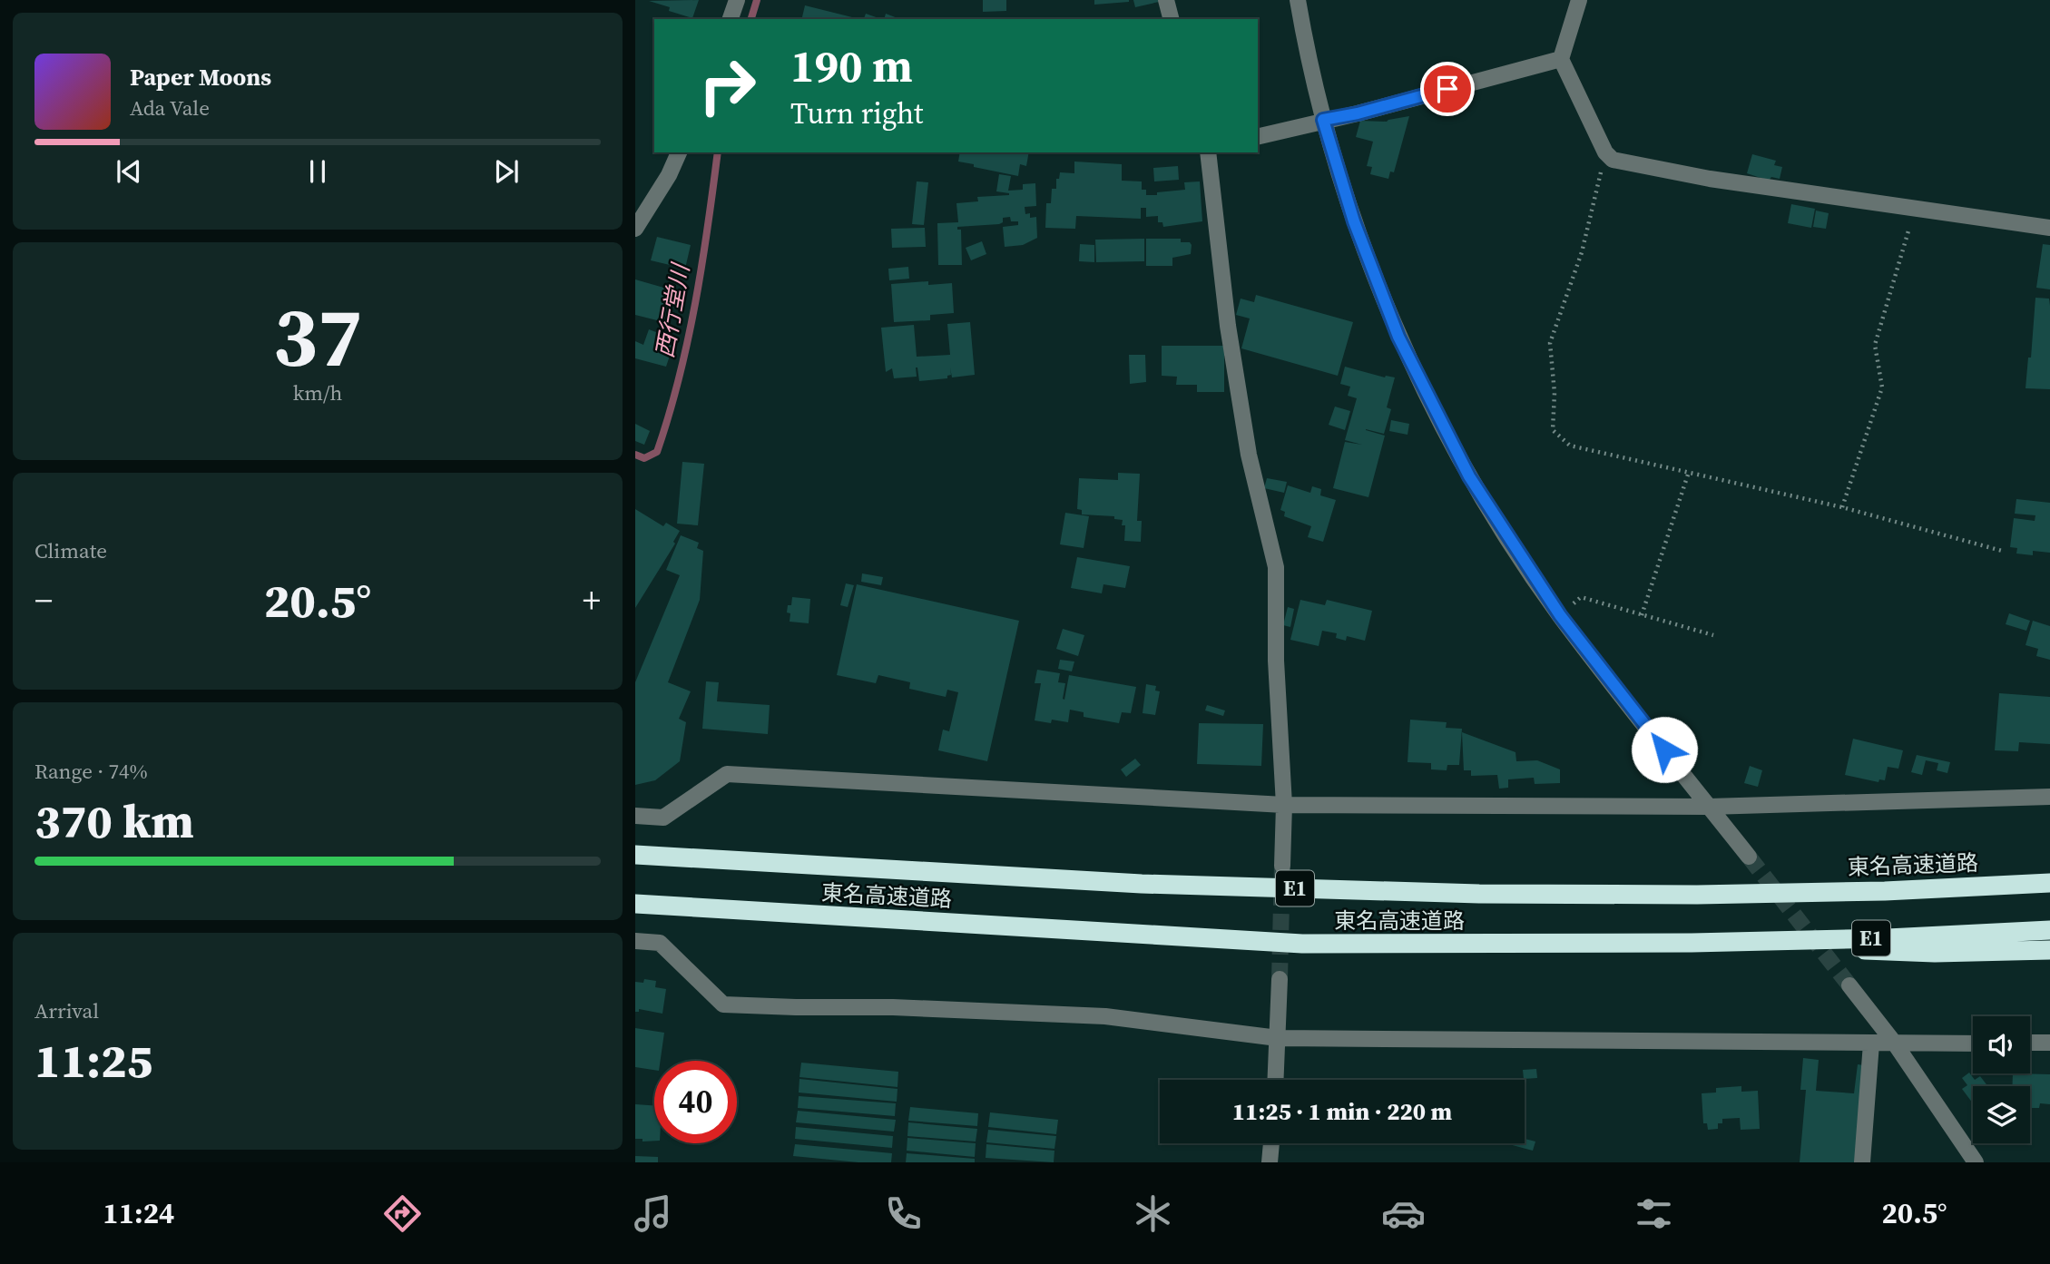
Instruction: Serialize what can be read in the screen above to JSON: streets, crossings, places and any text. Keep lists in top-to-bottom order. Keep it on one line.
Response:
{"streets":{"highway":["東名高速道路","E1"]},"water":["西行堂川"],"page":{"turn":["190 m","Turn right"],"song":["Paper Moons","Ada Vale"],"tile":[["37","km/h"],"Climate",["Range · 74%","370 km"],["Arrival","11:25"]],"heat":["−","20.5°","+"],"limit":"40","trip":"11:25 · 1 min · 220 m","tabs":["11:24","20.5°"]}}
